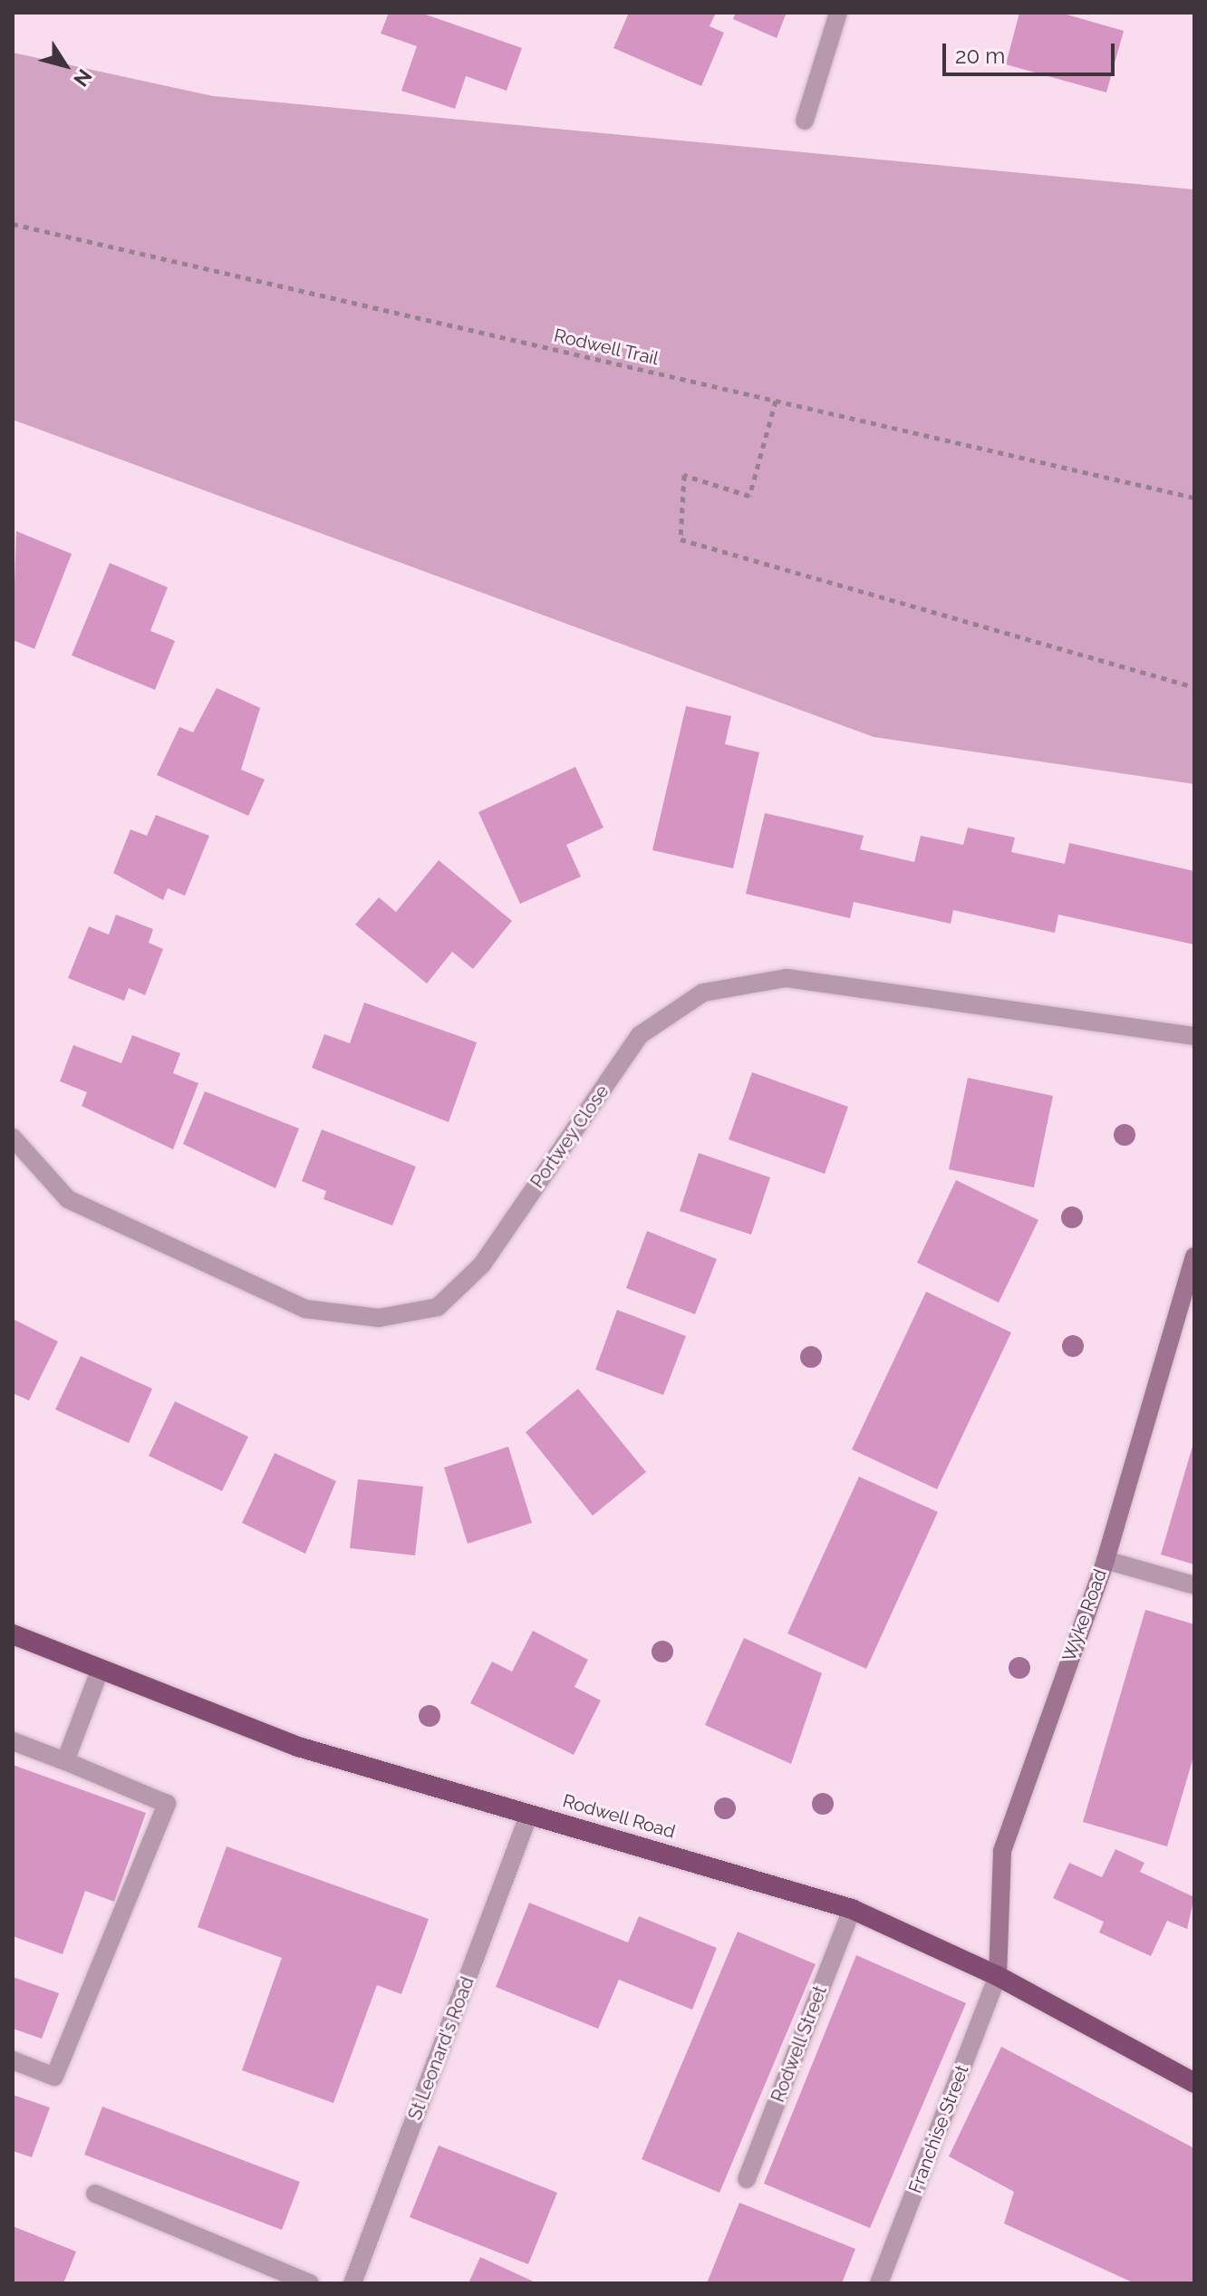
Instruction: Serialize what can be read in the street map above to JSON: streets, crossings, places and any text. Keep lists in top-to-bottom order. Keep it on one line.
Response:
{"streets":{"highway":["Rodwell Road"],"main road":["Wyke Road"],"street":["Portwey Close","Rodwell Street","St Leonard's Road","Franchise Street"],"path":["Rodwell Trail"]},"crossings":[["Wyke Road","Rodwell Road"],["Wyke Road","Franchise Street"],["Rodwell Road","Rodwell Street"],["Rodwell Road","St Leonard's Road"],["Rodwell Road","Franchise Street"]],"scale_bar":"20 m","north":"bottom right"}
